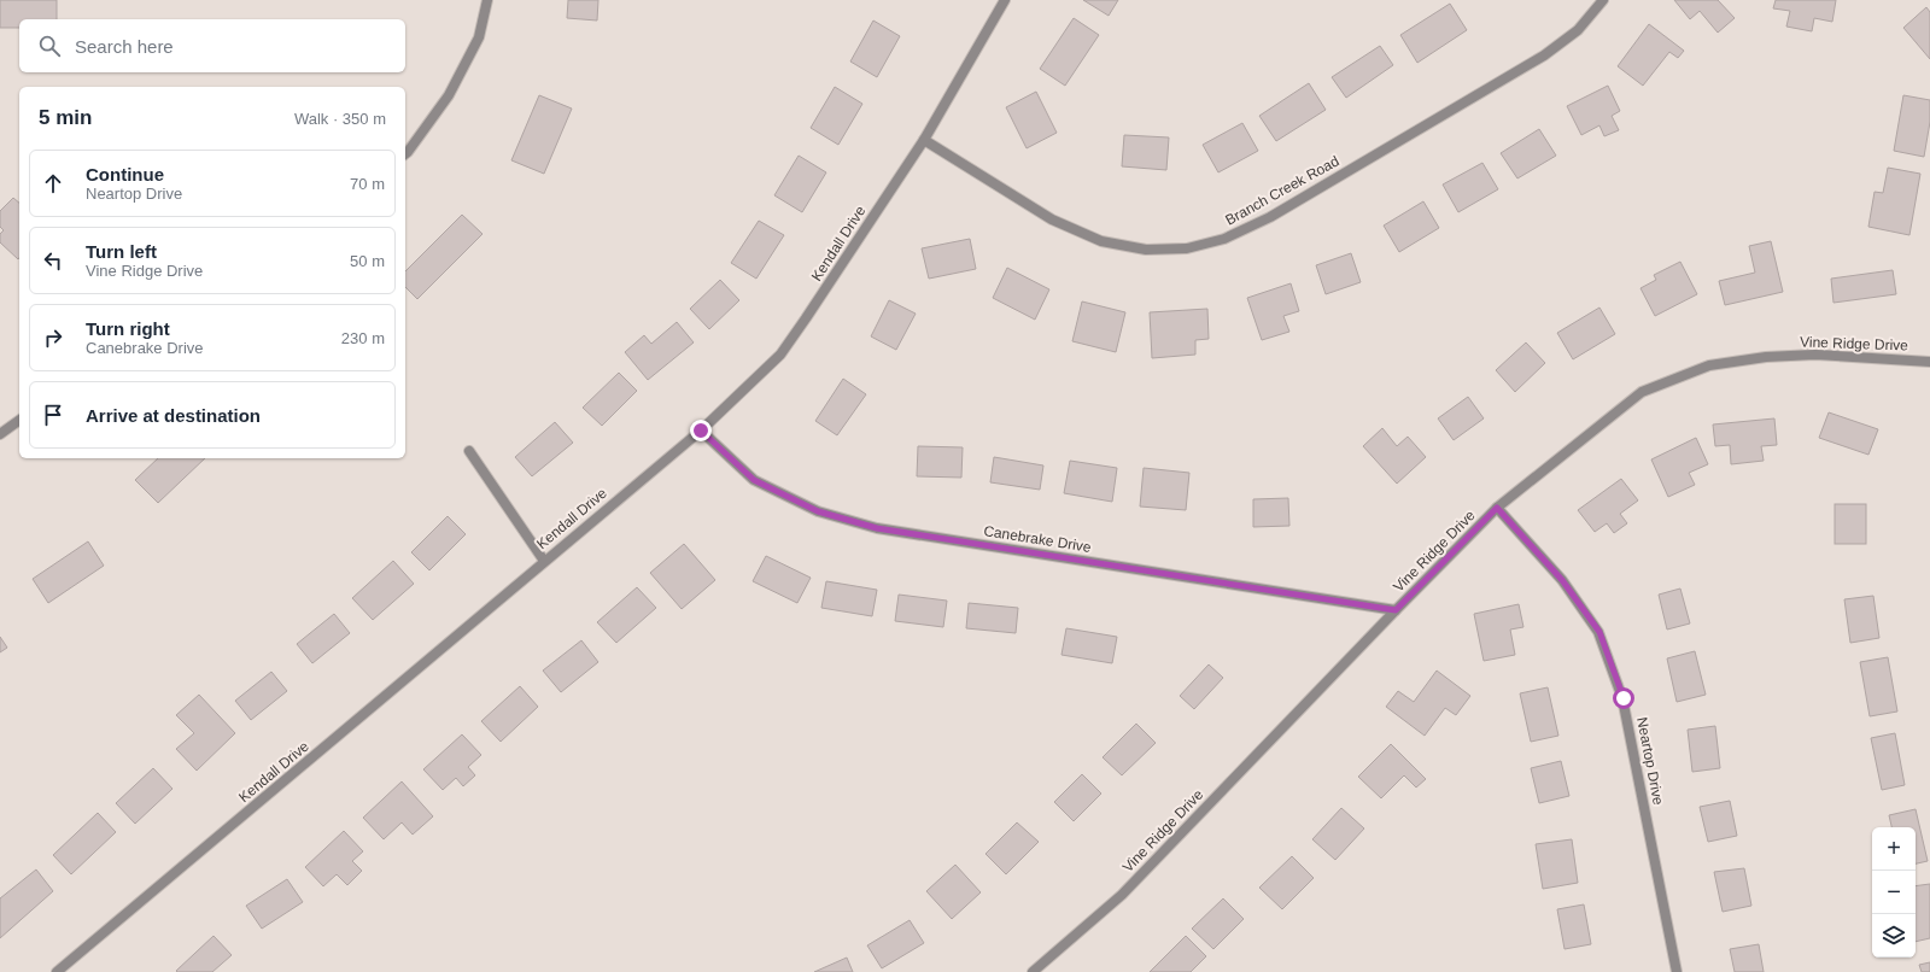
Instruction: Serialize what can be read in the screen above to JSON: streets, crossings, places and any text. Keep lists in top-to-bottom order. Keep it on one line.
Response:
{"streets":{"street":["Branch Creek Road","Kendall Drive","Vine Ridge Drive","Canebrake Drive","Neartop Drive"]},"crossings":[["Branch Creek Road","Kendall Drive"],["Kendall Drive","Canebrake Drive"],["Vine Ridge Drive","Canebrake Drive"],["Vine Ridge Drive","Neartop Drive"]],"page":{"search":"Search here","heading":["5 min","Walk · 350 m"],"list":[["Continue","Neartop Drive","70 m"],["Turn left","Vine Ridge Drive","50 m"],["Turn right","Canebrake Drive","230 m"],"Arrive at destination"],"map_buttons":["+","−"]}}
